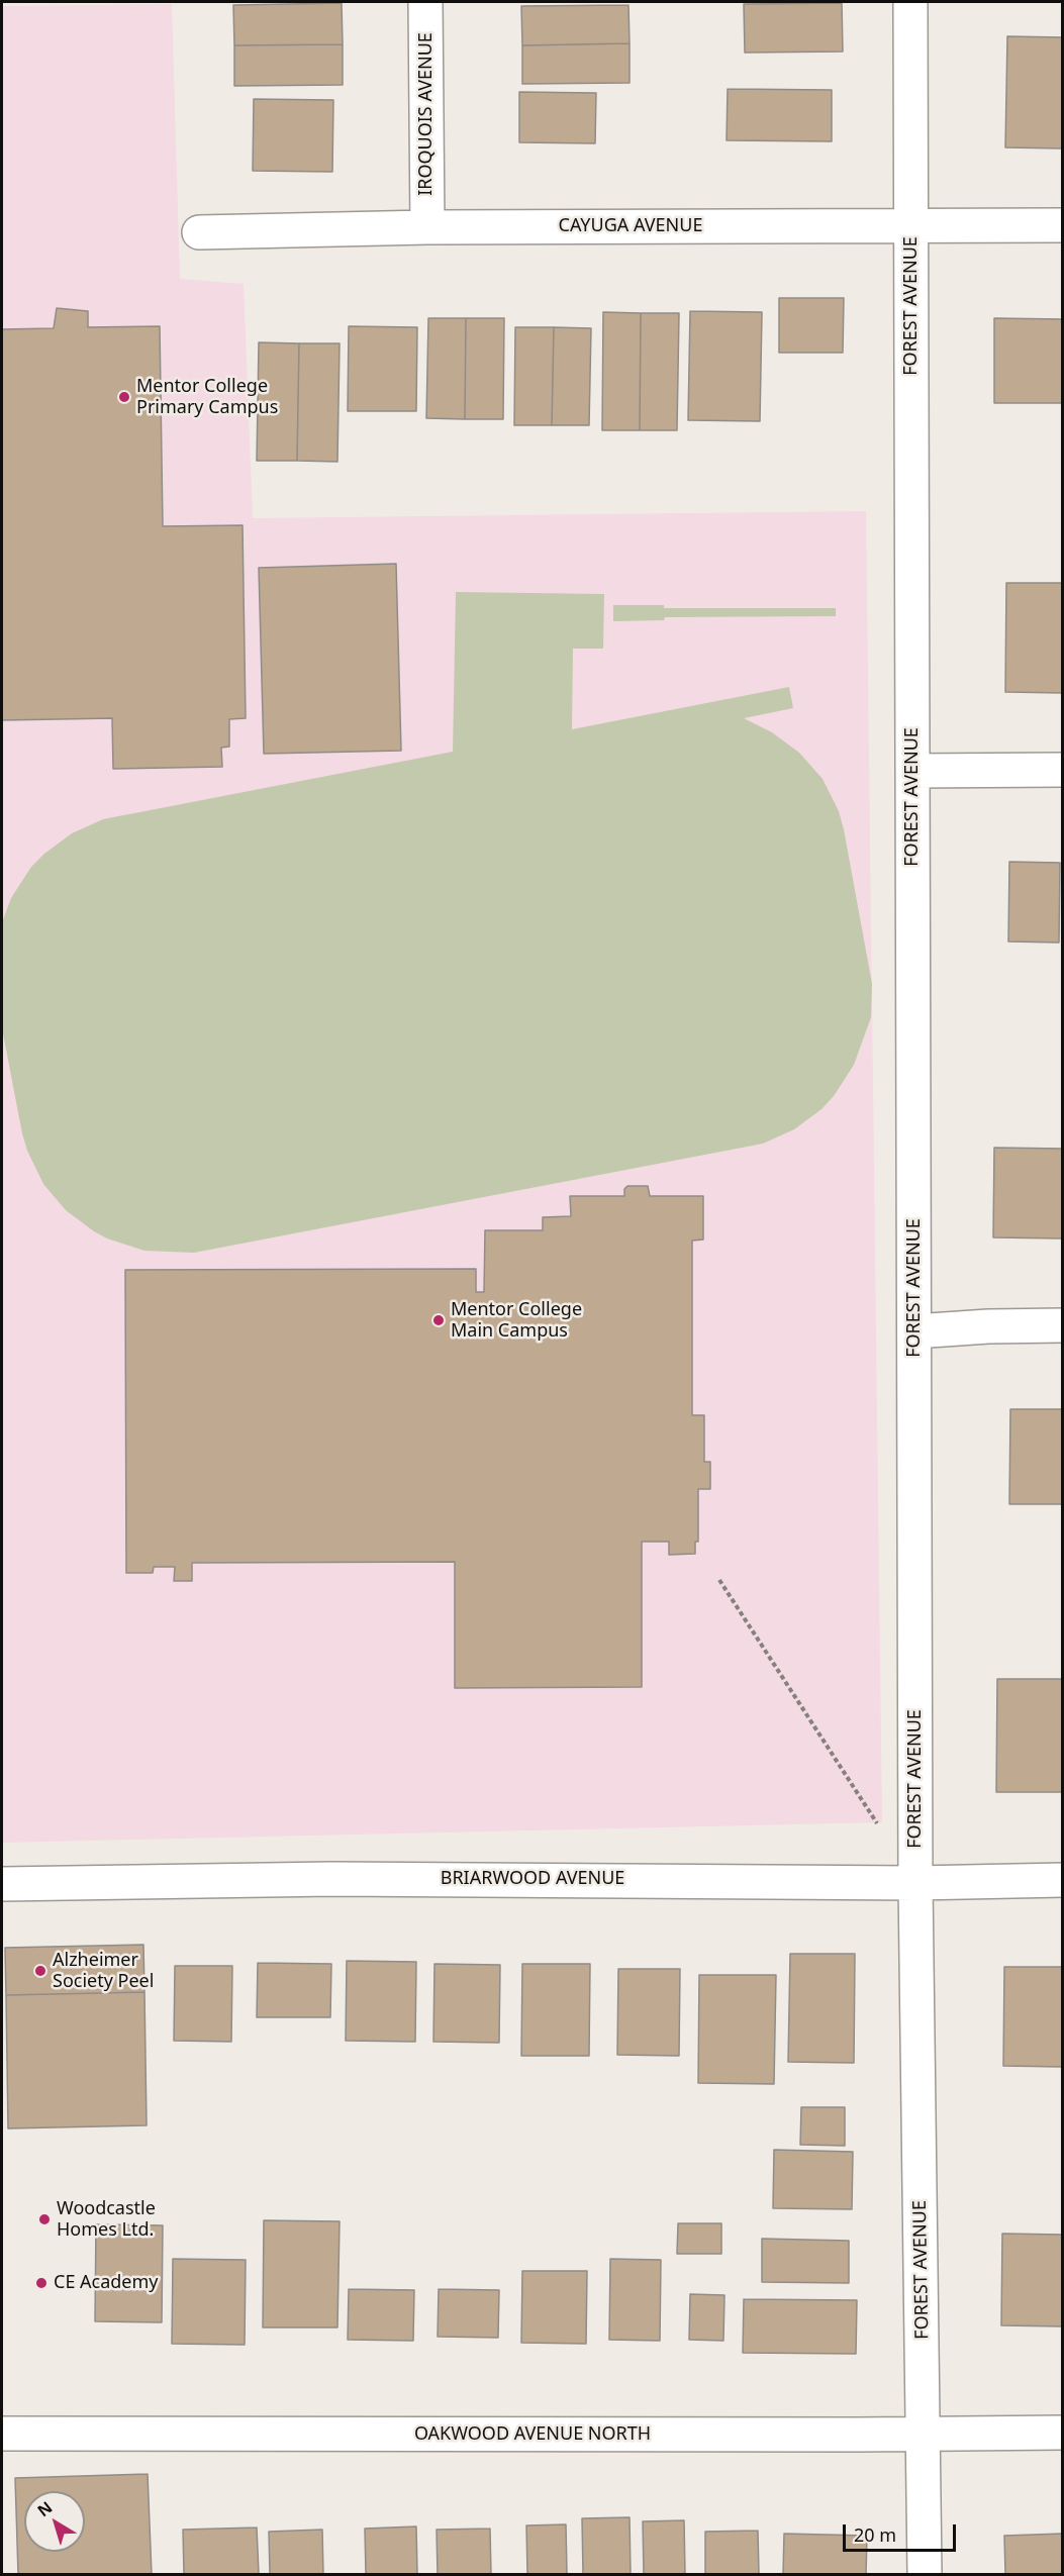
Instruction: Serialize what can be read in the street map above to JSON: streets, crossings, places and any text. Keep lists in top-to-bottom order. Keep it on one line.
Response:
{"streets":{"street":["IROQUOIS AVENUE","CAYUGA AVENUE","FOREST AVENUE","BRIARWOOD AVENUE","OAKWOOD AVENUE NORTH"]},"crossings":[["IROQUOIS AVENUE","CAYUGA AVENUE"],["CAYUGA AVENUE","FOREST AVENUE"],["FOREST AVENUE","BRIARWOOD AVENUE"],["FOREST AVENUE","OAKWOOD AVENUE NORTH"]],"places":["Mentor College Primary Campus","Mentor College Main Campus","Alzheimer Society Peel","Woodcastle Homes Ltd.","CE Academy"],"scale_bar":"20 m","north":"top left"}
